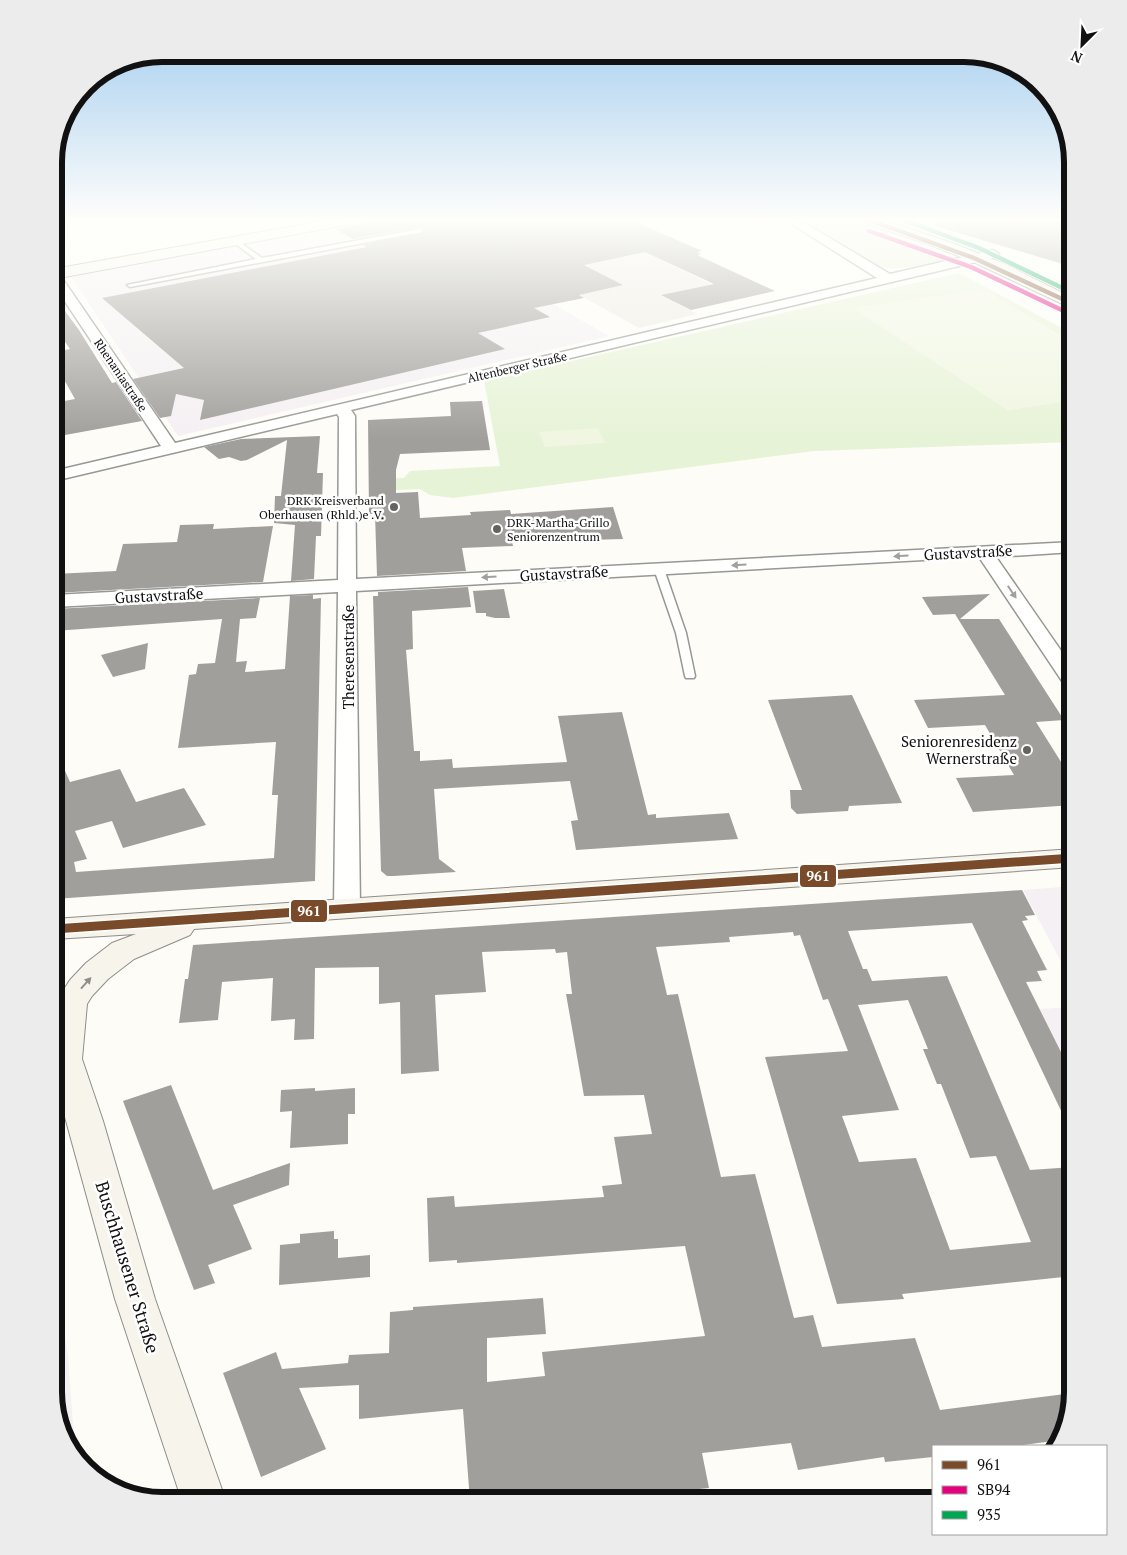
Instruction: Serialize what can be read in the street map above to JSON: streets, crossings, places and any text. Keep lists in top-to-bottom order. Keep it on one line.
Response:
{"streets":{"main road":["Buschhausener Straße"],"street":["Altenberger Straße","Rhenaniastraße","Gustavstraße","Theresenstraße"]},"crossings":[["Altenberger Straße","Rhenaniastraße"],["Altenberger Straße","Theresenstraße"],["Gustavstraße","Theresenstraße"]],"one_way":["Gustavstraße"],"places":["DRK Kreisverband Oberhausen (Rhld.)e .V.","DRK-Martha-Grillo Seniorenzentrum","Seniorenresidenz Wernerstraße"],"lines":["transit line 961","transit line SB94"],"legend":["961","SB94","935"],"north":"bottom left"}
